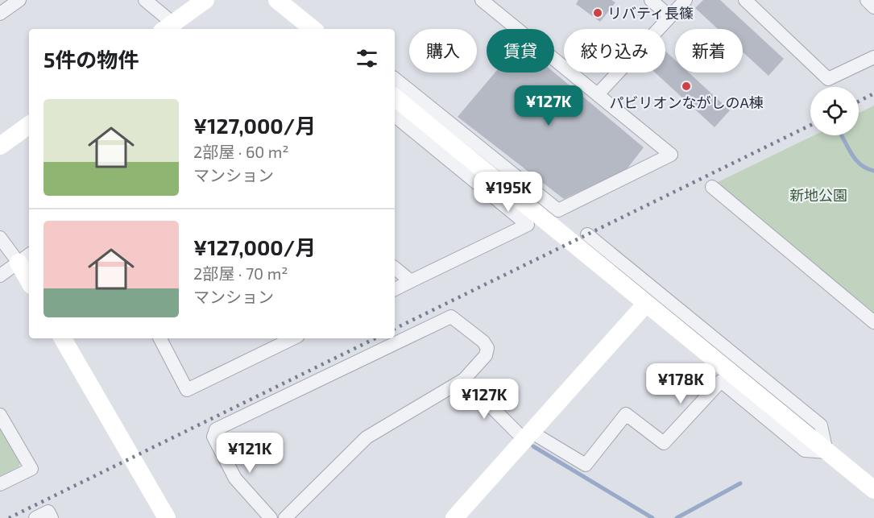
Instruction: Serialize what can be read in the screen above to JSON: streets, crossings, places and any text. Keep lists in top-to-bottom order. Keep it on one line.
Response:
{"parks":["新地公園"],"places":["リバティ長篠","パビリオンながしのA棟"],"page":{"chip":["購入","賃貸","絞り込み","新着"],"heading":"5件の物件","price":["¥127K","¥195K","¥178K","¥127K","¥121K"],"list":[{"name":"¥127,000/月","note":"2部屋 · 60 m² · マンション"},{"name":"¥127,000/月","note":"2部屋 · 70 m² · マンション"}]}}
